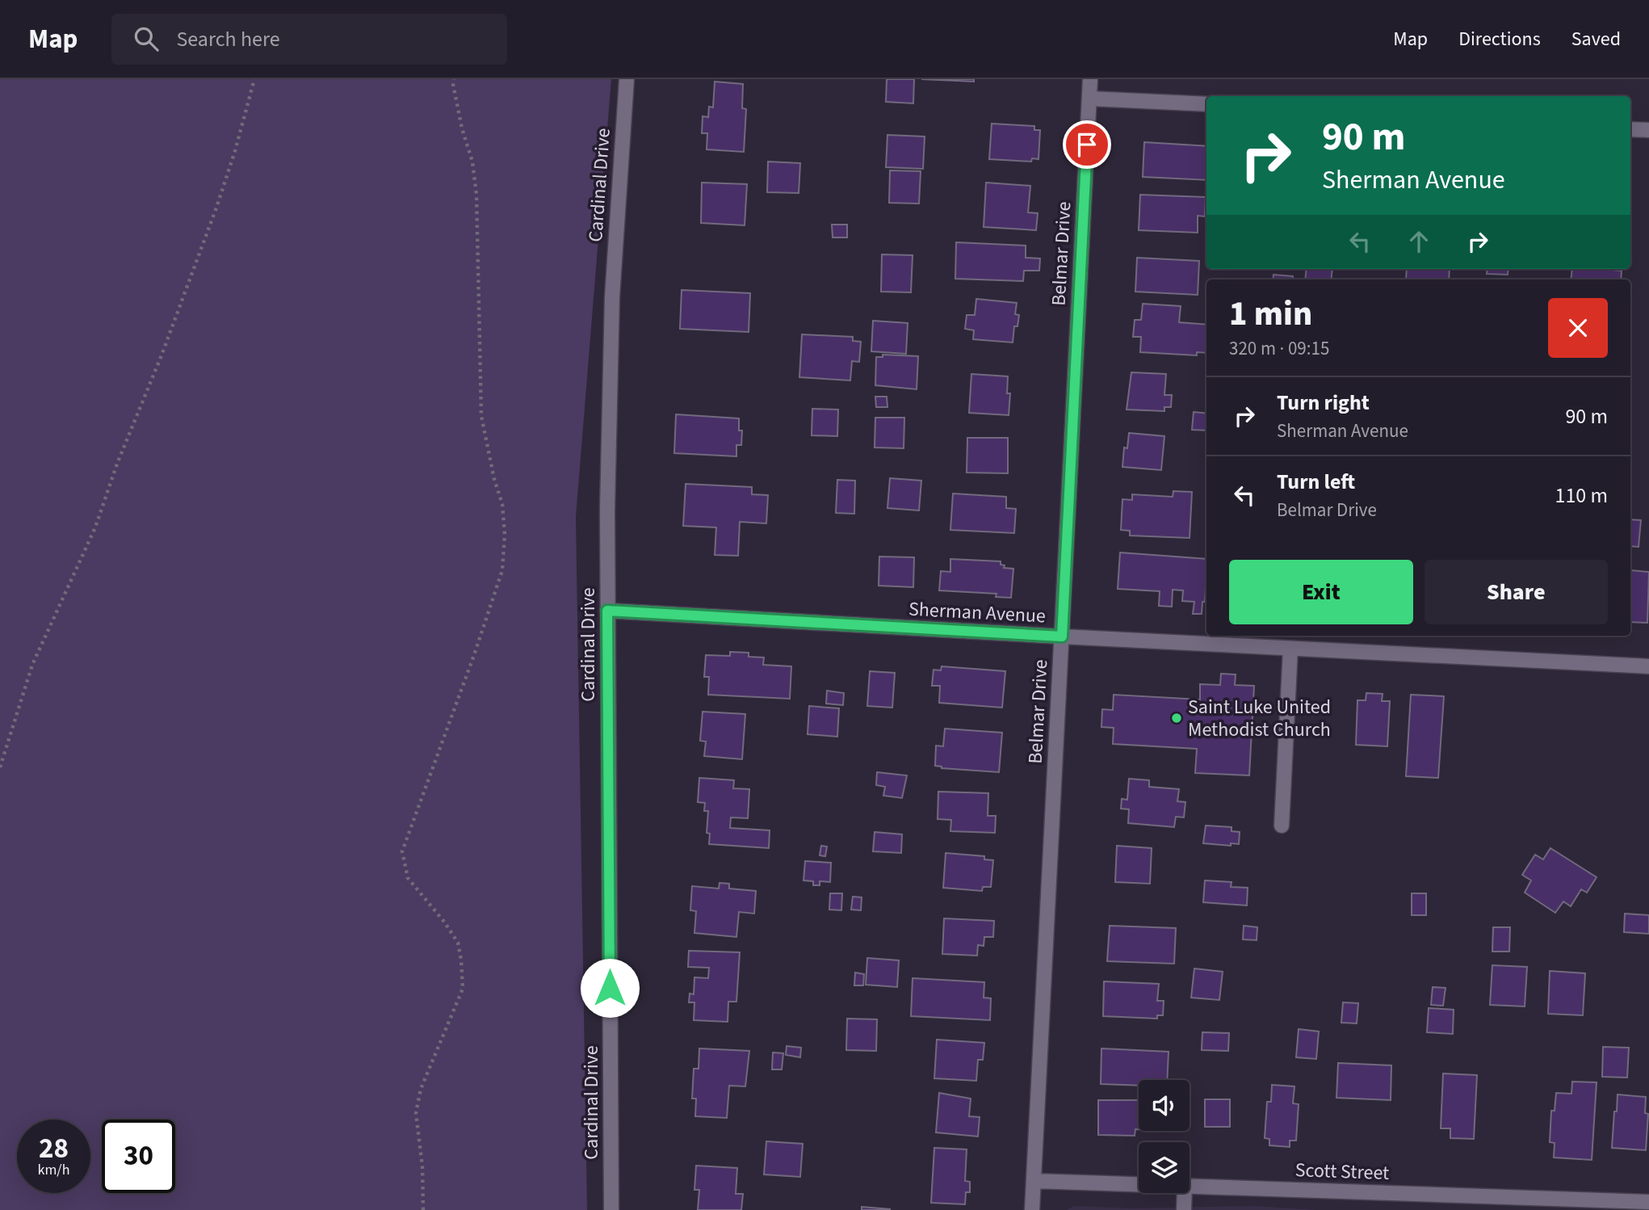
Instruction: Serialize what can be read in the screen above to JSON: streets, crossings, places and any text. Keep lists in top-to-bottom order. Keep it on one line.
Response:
{"streets":{"street":["Cardinal Drive","Belmar Drive","Sherman Avenue","Scott Street"]},"crossings":[["Cardinal Drive","Sherman Avenue"],["Belmar Drive","Sherman Avenue"],["Belmar Drive","Scott Street"]],"places":["Saint Luke United Methodist Church"],"page":{"header":"Map","search":"Search here","nav":["Map","Directions","Saved"],"turn":["90 m","Sherman Avenue"],"heading":["1 min","320 m · 09:15"],"list":[{"name":"Turn right","note":"Sherman Avenue","value":"90 m"},{"name":"Turn left","note":"Belmar Drive","value":"110 m"}],"buttons":["Exit","Share"],"speed":"28 km/h","limit":"30"}}
